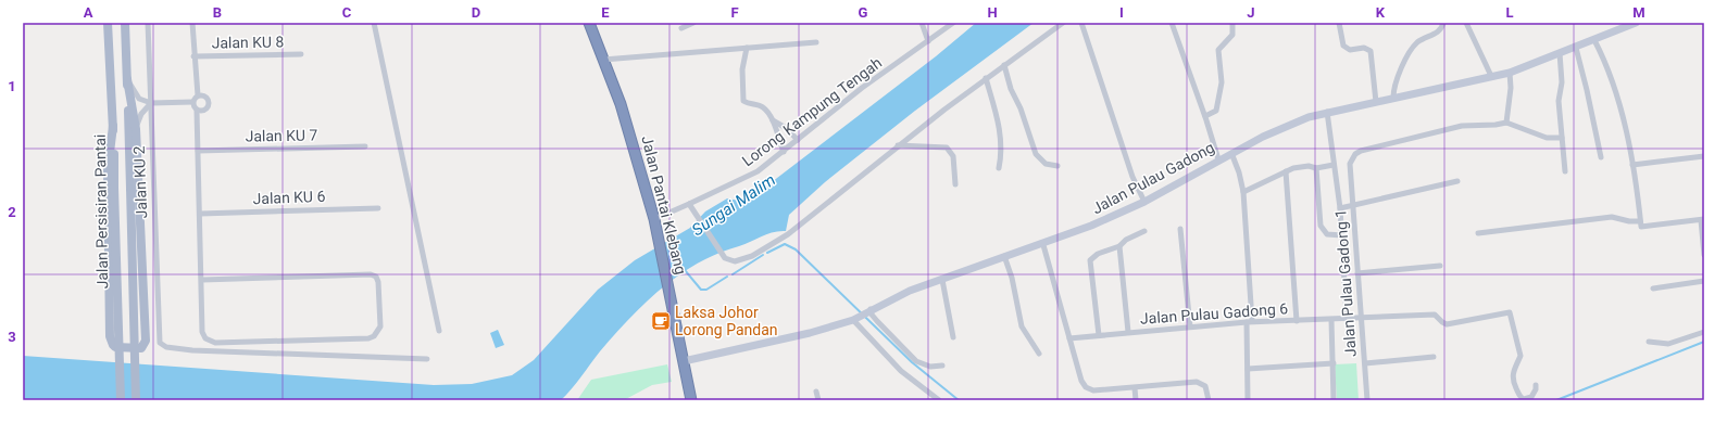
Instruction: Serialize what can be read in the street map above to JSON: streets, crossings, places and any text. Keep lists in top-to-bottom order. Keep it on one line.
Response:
{"streets":{"highway":["Jalan Pantai Klebang"],"main road":["Jalan Pulau Gadong","Jalan Persisiran Pantai"],"street":["Jalan KU 8","Lorong Kampung Tengah","Jalan KU 7","Jalan KU 2","Jalan KU 6","Jalan Pulau Gadong 1","Jalan Pulau Gadong 6"]},"crossings":[["Lorong Kampung Tengah","Jalan Pantai Klebang"],["Jalan Pulau Gadong","Jalan Pantai Klebang"],["Jalan Pulau Gadong 1","Jalan Pulau Gadong 6"]],"water":["Sungai Malim"],"places":{"cafe":["Laksa Johor Lorong Pandan"]},"grid":{"columns":["A","B","C","D","E","F","G","H","I","J","K","L","M"],"rows":["1","2","3"]}}
